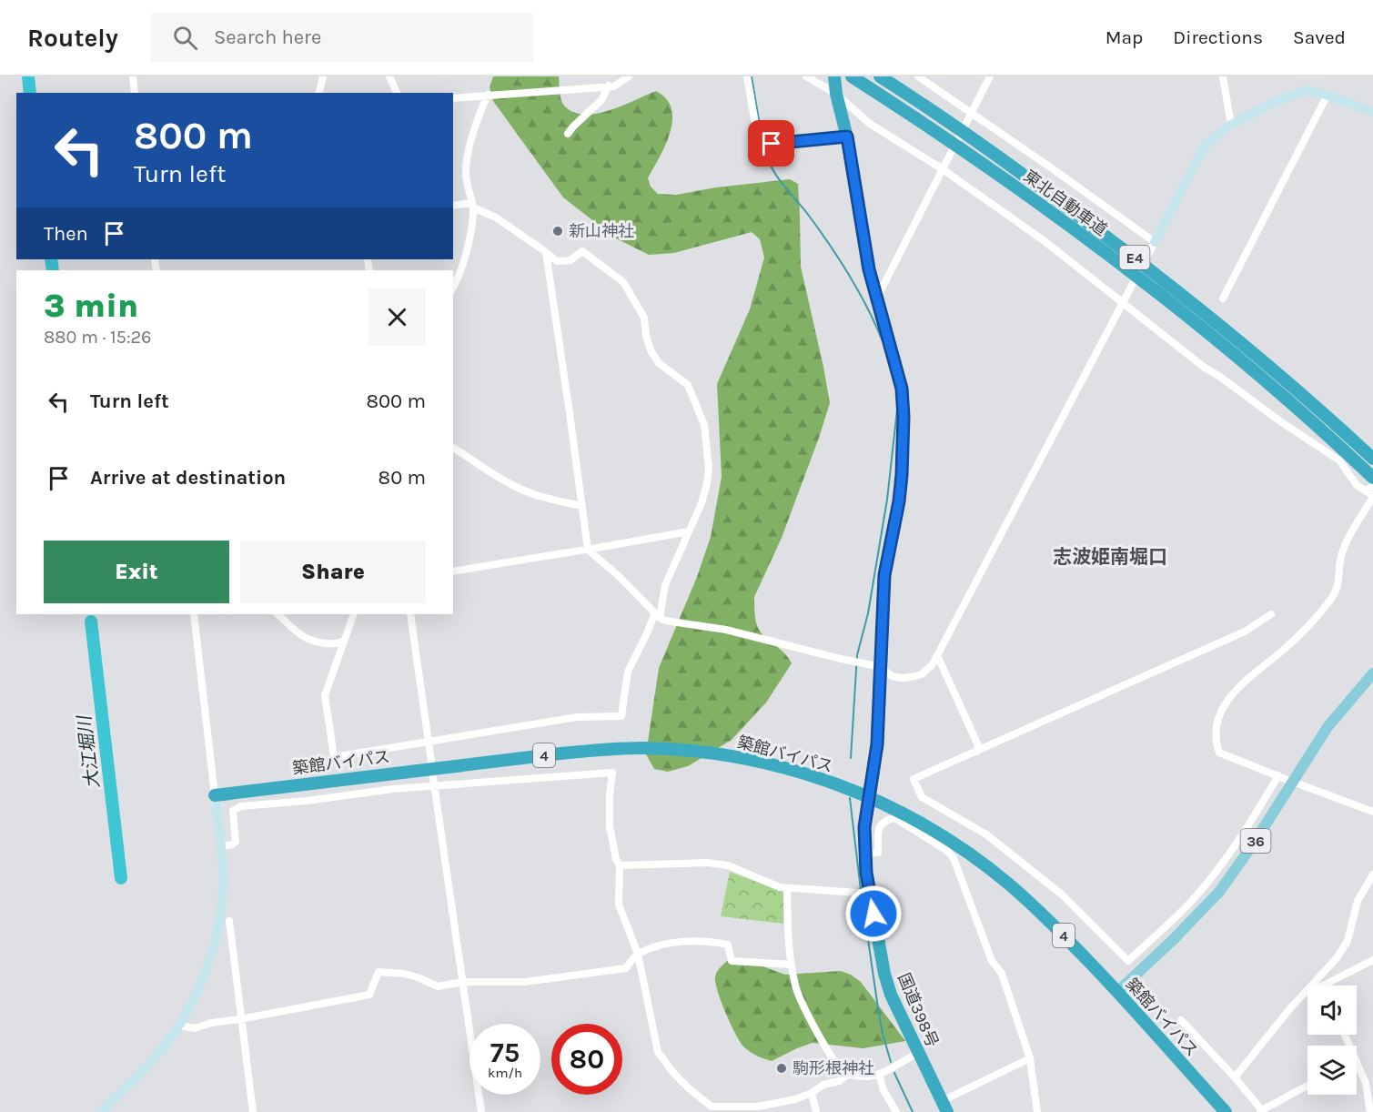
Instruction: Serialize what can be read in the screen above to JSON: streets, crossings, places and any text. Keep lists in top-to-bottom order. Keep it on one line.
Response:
{"streets":{"highway":["東北自動車道","E4","築館バイパス","4","国道398号"],"main road":["36"]},"crossings":[["築館バイパス","36"],["築館バイパス","国道398号"]],"districts":["志波姫南堀口"],"water":["大江堀川"],"places":["新山神社","駒形根神社"],"page":{"header":"Routely","search":"Search here","nav":["Map","Directions","Saved"],"turn":["800 m","Turn left"],"then":"Then","heading":["3 min","880 m · 15:26"],"list":[{"name":"Turn left","value":"800 m"},{"name":"Arrive at destination","value":"80 m"}],"buttons":["Exit","Share"],"speed":"75 km/h","limit":"80"}}
